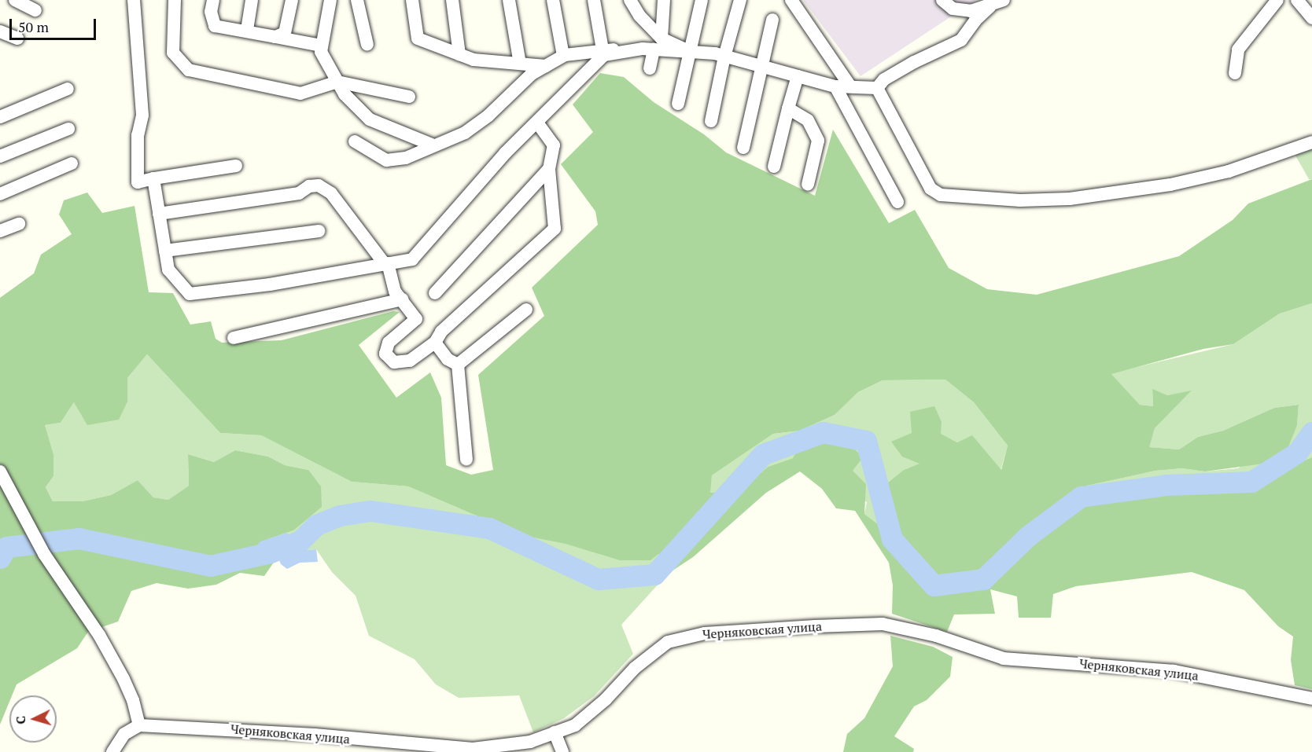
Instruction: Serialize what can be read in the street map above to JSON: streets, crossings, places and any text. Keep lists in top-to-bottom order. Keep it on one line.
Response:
{"streets":{"street":["Черняковская улица"]},"scale_bar":"50 m","north":"left"}
